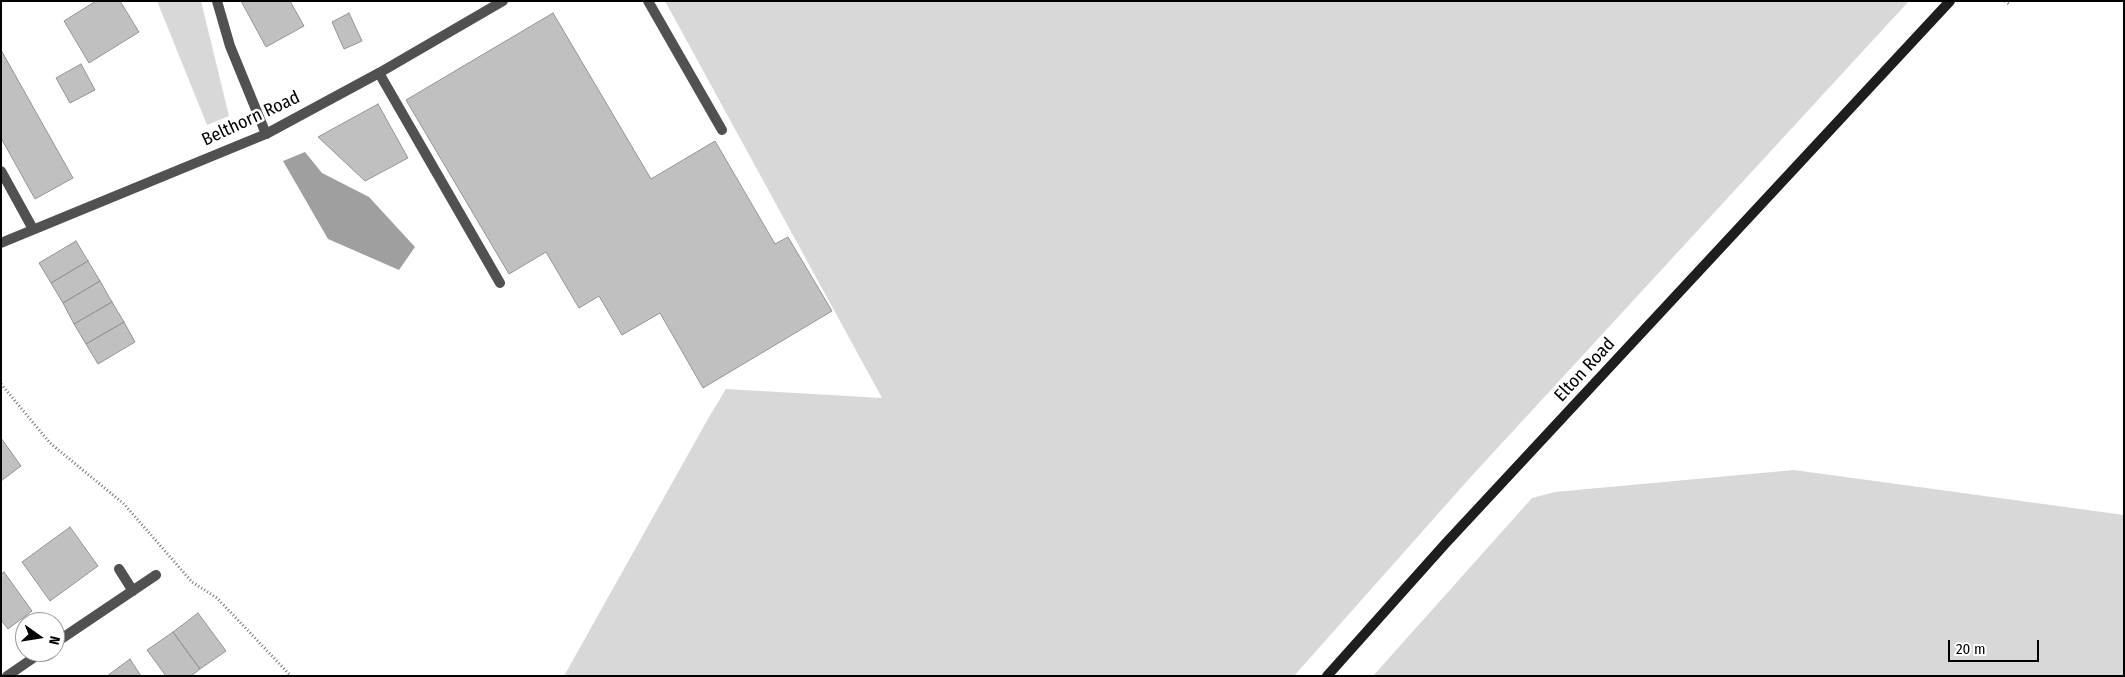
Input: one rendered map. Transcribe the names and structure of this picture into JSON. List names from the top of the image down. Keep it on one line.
{"streets":{"main road":["Elton Road"],"street":["Belthorn Road"]},"scale_bar":"20 m","north":"right"}
